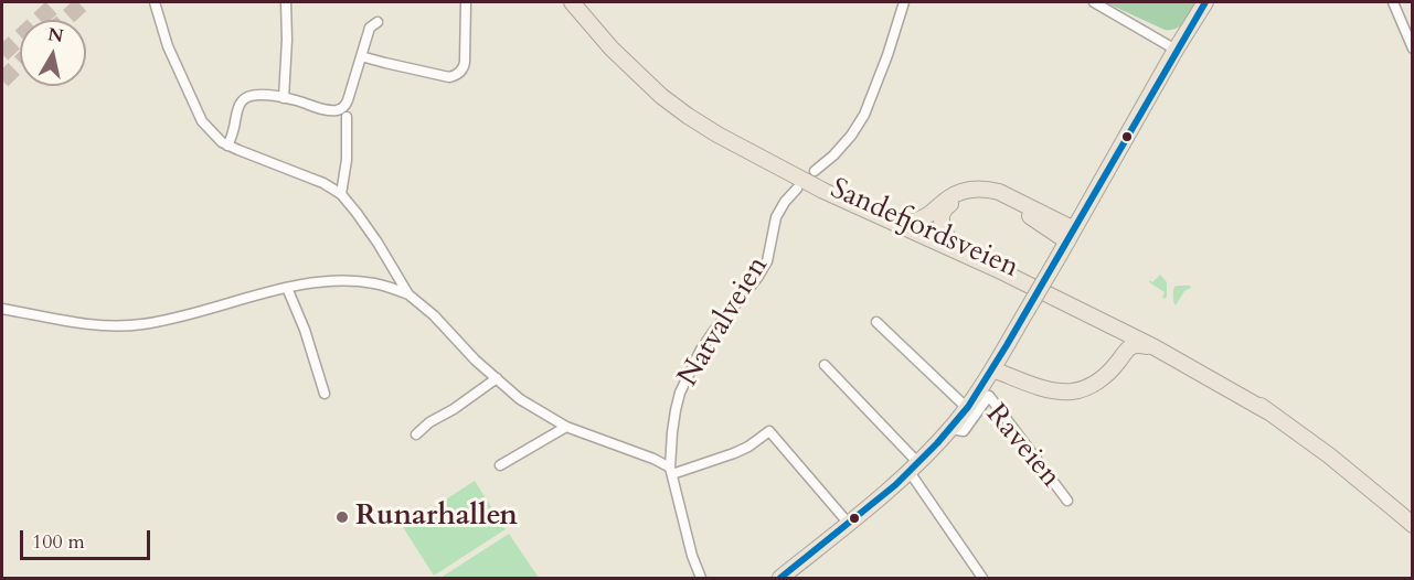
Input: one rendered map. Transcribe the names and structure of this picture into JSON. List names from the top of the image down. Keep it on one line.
{"streets":{"main road":["Sandefjordsveien","Raveien"],"street":["Natvalveien"]},"places":["Runarhallen"],"scale_bar":"100 m","north":"top"}
